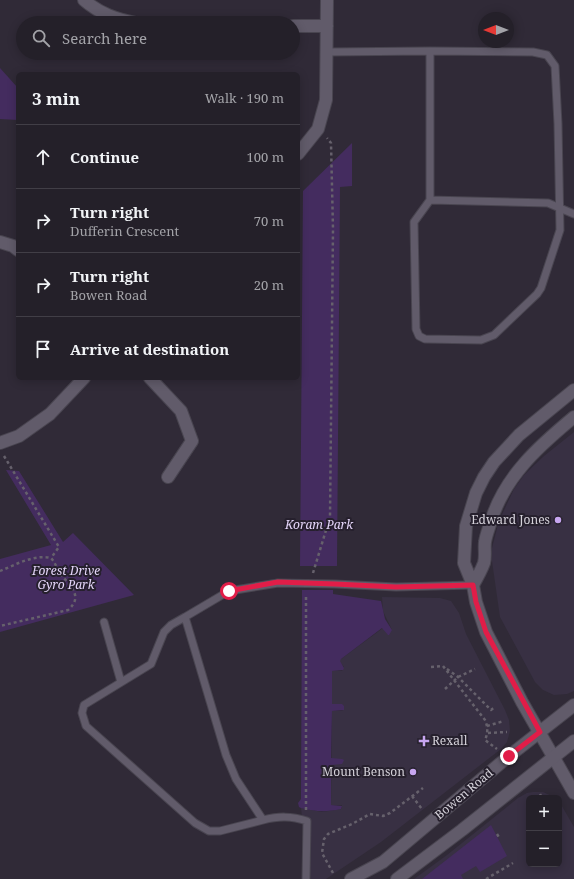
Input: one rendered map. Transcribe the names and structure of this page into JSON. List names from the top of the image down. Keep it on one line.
{"streets":{"street":["Bowen Road"]},"parks":["Koram Park","Forest Drive Gyro Park"],"places":{"other":["Edward Jones","Mount Benson"],"health":["Rexall"]},"north":"left","page":{"search":"Search here","heading":["3 min","Walk · 190 m"],"list":[["Continue","100 m"],["Turn right","Dufferin Crescent","70 m"],["Turn right","Bowen Road","20 m"],"Arrive at destination"],"map_buttons":["+","−"]}}
